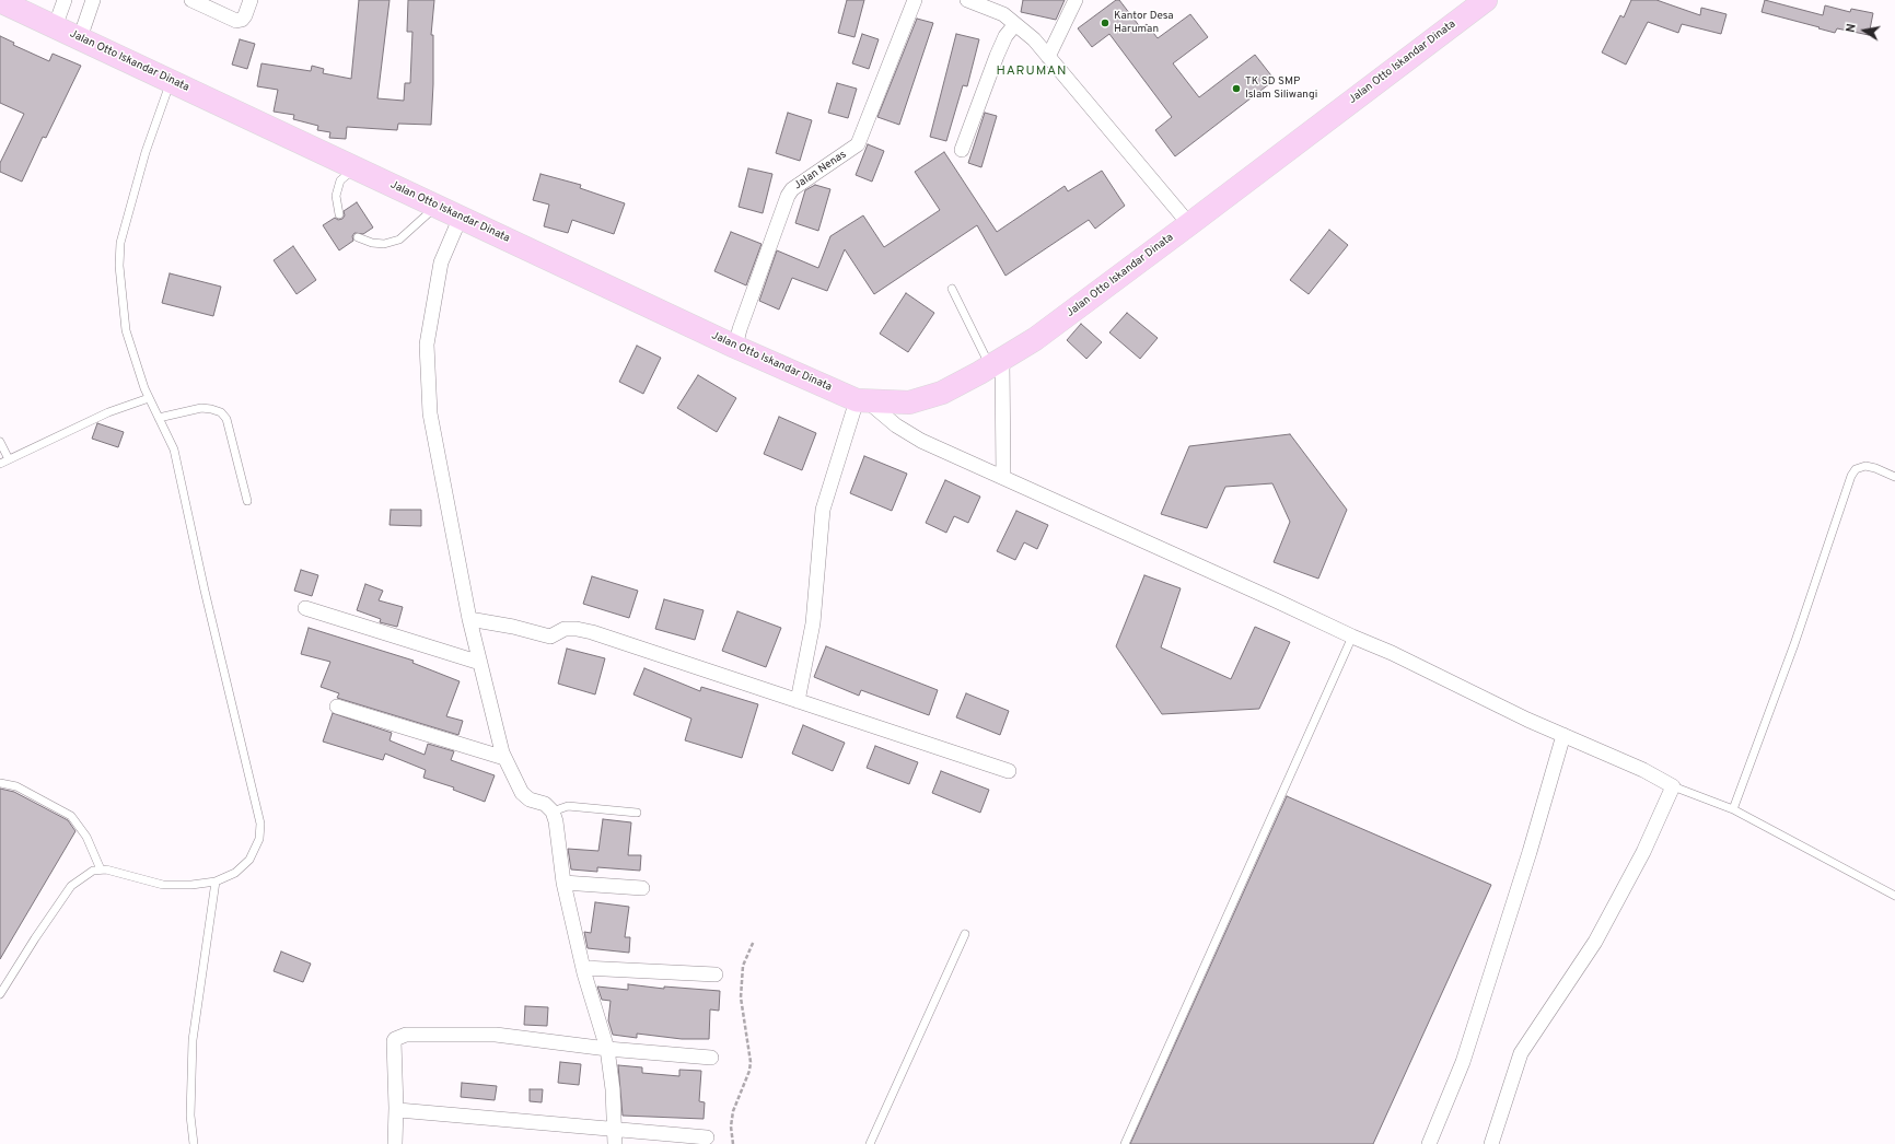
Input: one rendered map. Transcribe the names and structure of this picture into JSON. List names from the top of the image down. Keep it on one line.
{"streets":{"main road":["Jalan Otto Iskandar Dinata"],"street":["Jalan Nenas"]},"crossings":[["Jalan Otto Iskandar Dinata","Jalan Nenas"]],"districts":["HARUMAN"],"places":["Kantor Desa Haruman","TK SD SMP Islam Siliwangi"],"north":"left"}
